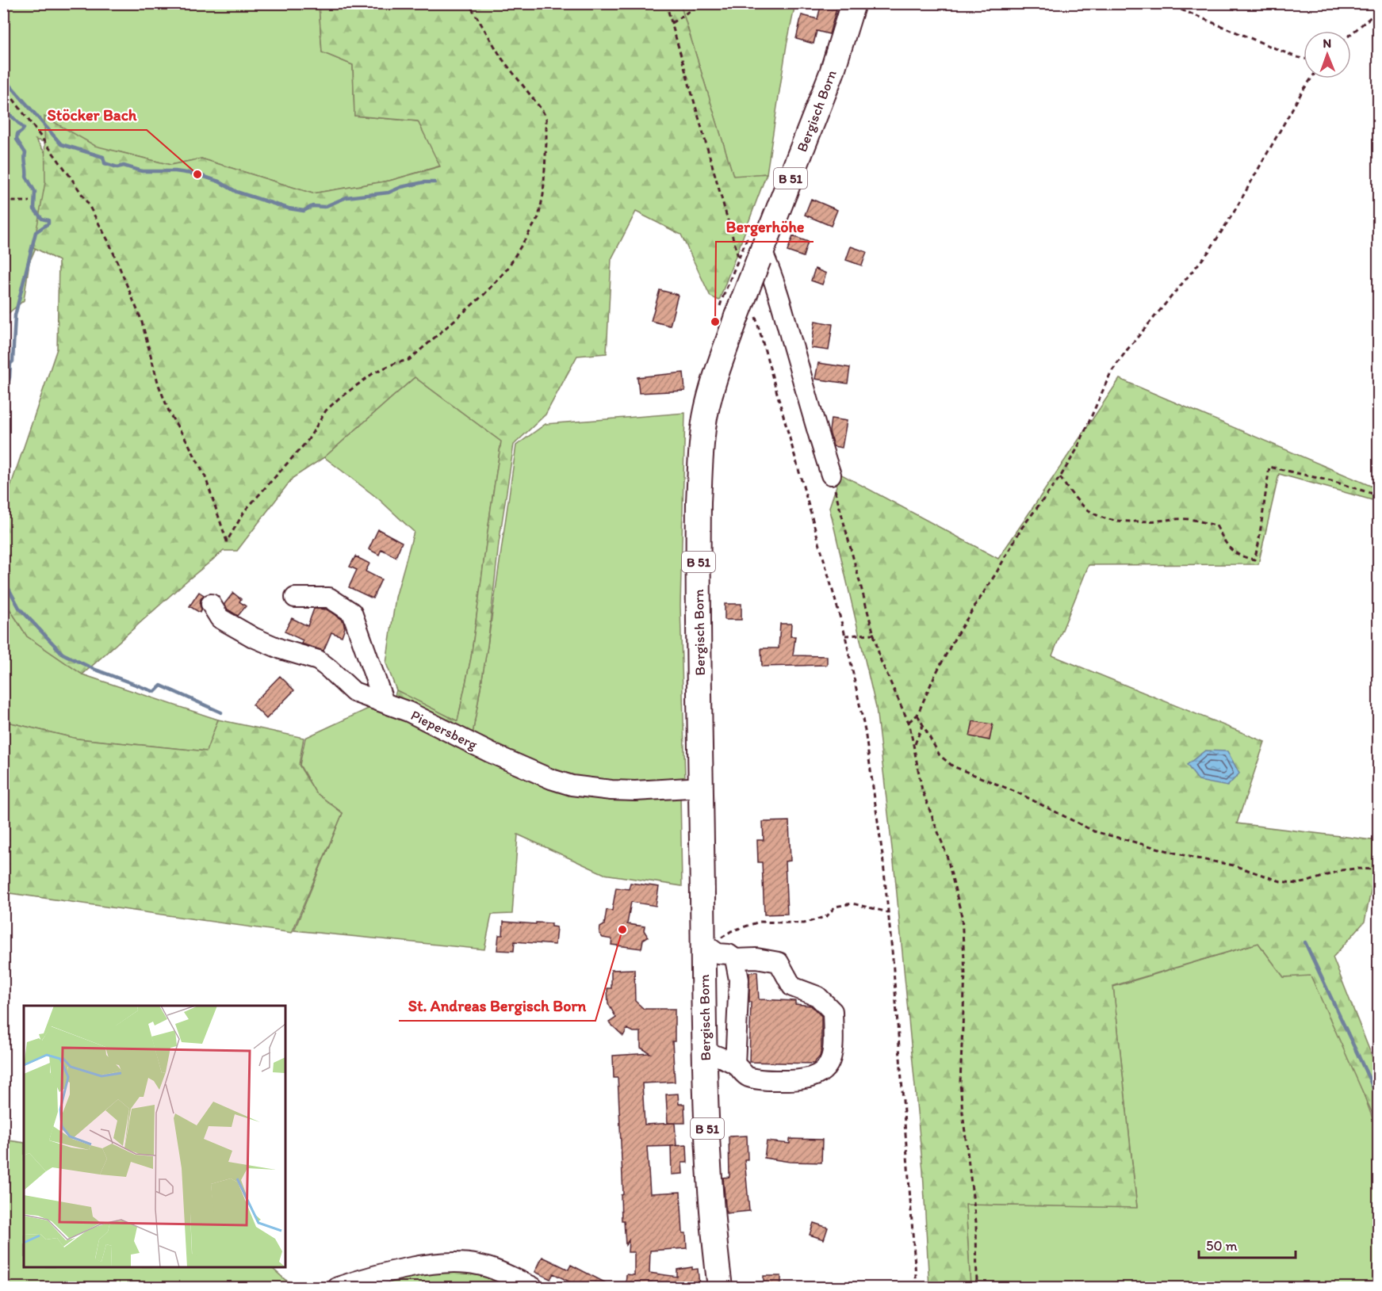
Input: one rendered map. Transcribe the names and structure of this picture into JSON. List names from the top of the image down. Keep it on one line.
{"streets":{"main road":["Bergisch Born","B 51"],"street":["Piepersberg"]},"crossings":[["Bergisch Born","Piepersberg"]],"places":["Stöcker Bach","Bergerhöhe","St. Andreas Bergisch Born"],"scale_bar":"50 m","north":"top"}
